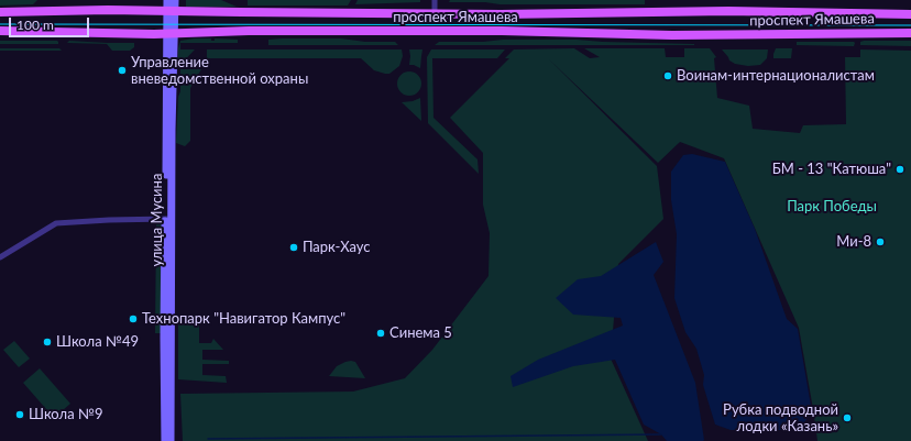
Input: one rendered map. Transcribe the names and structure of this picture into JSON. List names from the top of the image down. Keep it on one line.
{"streets":{"main road":["проспект Ямашева"],"street":["улица Мусина"]},"crossings":[["проспект Ямашева","улица Мусина"]],"parks":["Парк Победы"],"places":["Управление вневедомственной охраны","Воинам-интернационалистам","БМ - 13 \"Катюша\"","Ми-8","Парк-Хаус","Технопарк \"Навигатор Кампус\"","Синема 5","Школа №49","Школа №9","Рубка подводной лодки «Казань»"],"scale_bar":"100 m"}
